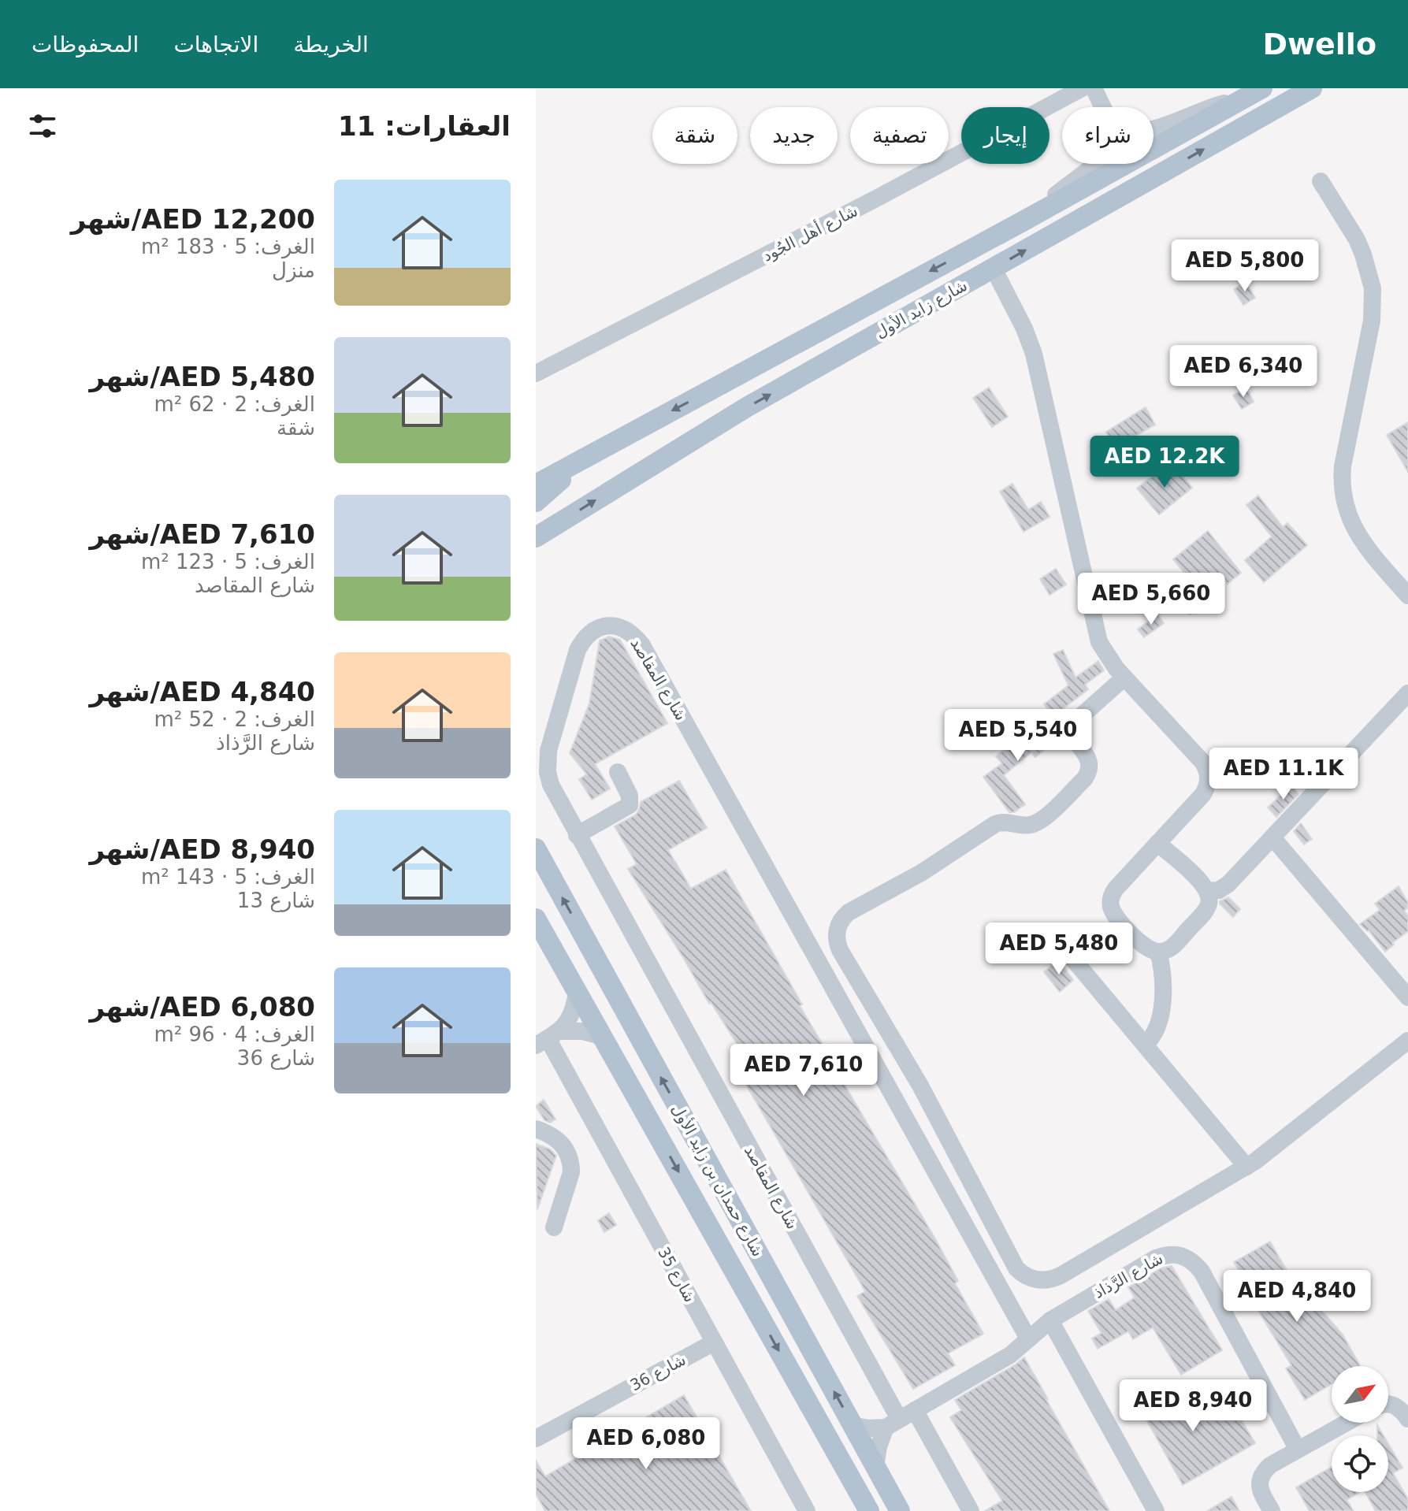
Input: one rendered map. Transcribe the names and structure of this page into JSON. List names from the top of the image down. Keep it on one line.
{"streets":{"main road":["شارع زايد الأول","شارع حمدان بن زايد الأول"],"street":["شارع أهل الجُود","شارع المقاصد","شارع 35","شارع الرَّذاذ","شارع 36"]},"crossings":[["شارع المقاصد","شارع الرَّذاذ"],["شارع 35","شارع 36"]],"north":"top right","page":{"header":"Dwello","nav":["الخريطة","الاتجاهات","المحفوظات"],"heading":"العقارات: 11","chip":["شراء","إيجار","تصفية","جديد","شقة"],"list":[{"name":"AED 12,200/شهر","note":"الغرف: 5 · 183 m² · منزل"},{"name":"AED 5,480/شهر","note":"الغرف: 2 · 62 m² · شقة"},{"name":"AED 7,610/شهر","note":"الغرف: 5 · 123 m² · شارع المقاصد"},{"name":"AED 4,840/شهر","note":"الغرف: 2 · 52 m² · شارع الرَّذاذ"},{"name":"AED 8,940/شهر","note":"الغرف: 5 · 143 m² · شارع 13"},{"name":"AED 6,080/شهر","note":"الغرف: 4 · 96 m² · شارع 36"}],"price":["AED 5,800","AED 6,340","AED 12.2K","AED 5,660","AED 5,540","AED 11.1K","AED 5,480","AED 7,610","AED 4,840","AED 8,940","AED 6,080"]}}
